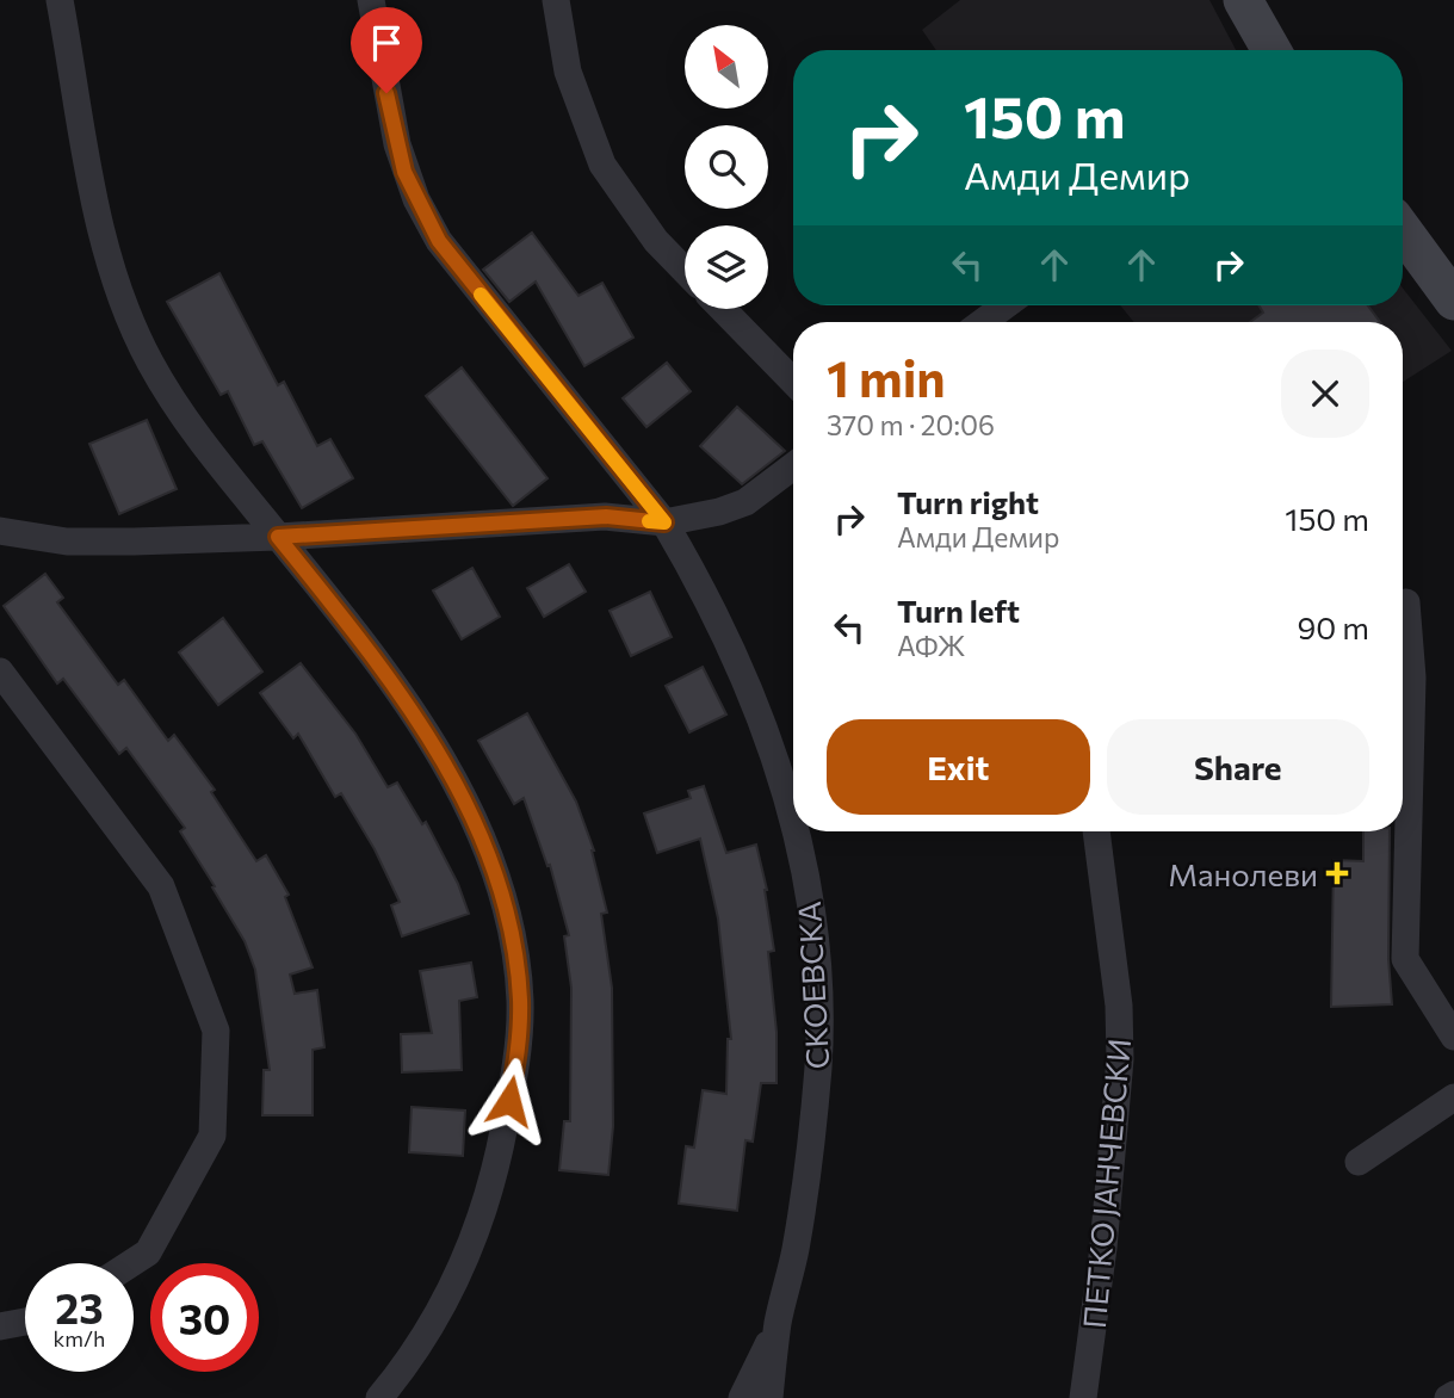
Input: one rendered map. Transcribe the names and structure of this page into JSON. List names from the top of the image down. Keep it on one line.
{"streets":{"street":["СКОЕВСКА","ПЕТКО ЈАНЧЕВСКИ"]},"places":{"health":["Манолеви"]},"north":"top left","page":{"turn":["150 m","Амди Демир"],"heading":["1 min","370 m · 20:06"],"list":[{"name":"Turn right","note":"Амди Демир","value":"150 m"},{"name":"Turn left","note":"АФЖ","value":"90 m"}],"buttons":["Exit","Share"],"speed":"23 km/h","limit":"30"}}
